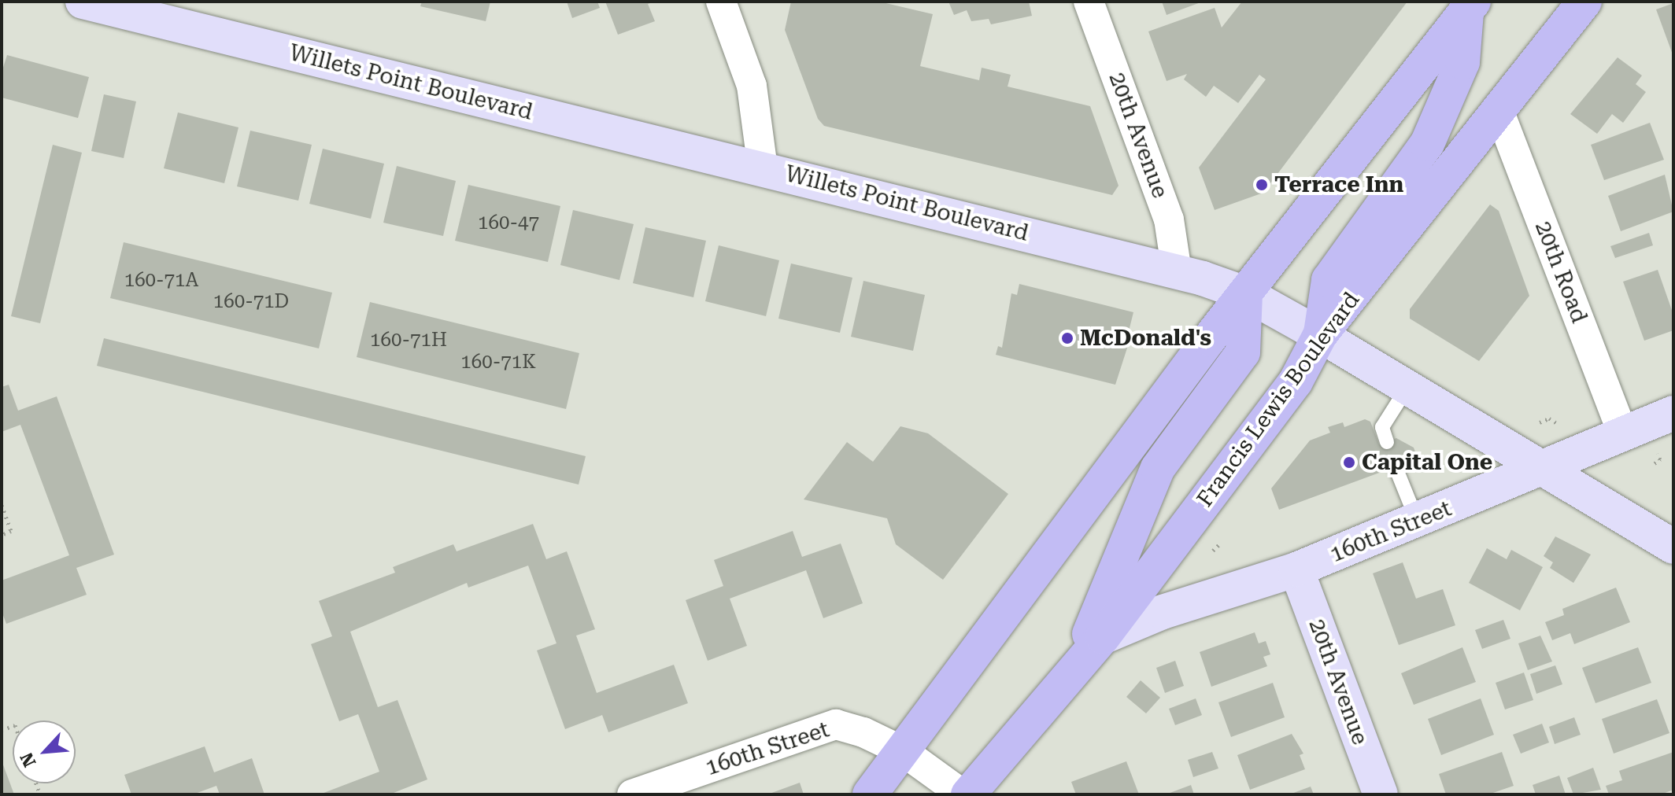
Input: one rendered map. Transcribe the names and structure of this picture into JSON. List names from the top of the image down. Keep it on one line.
{"streets":{"main road":["Francis Lewis Boulevard"],"street":["Willets Point Boulevard","20th Avenue","20th Road","160th Street"]},"crossings":[["Willets Point Boulevard","20th Avenue"],["Willets Point Boulevard","Francis Lewis Boulevard"],["Willets Point Boulevard","160th Street"],["20th Avenue","160th Street"],["20th Road","Francis Lewis Boulevard"],["20th Road","160th Street"],["Francis Lewis Boulevard","160th Street"]],"places":["Terrace Inn","McDonald's","Capital One"],"house_numbers":["160-47","160-71A","160-71D","160-71H","160-71K"],"north":"bottom left"}
